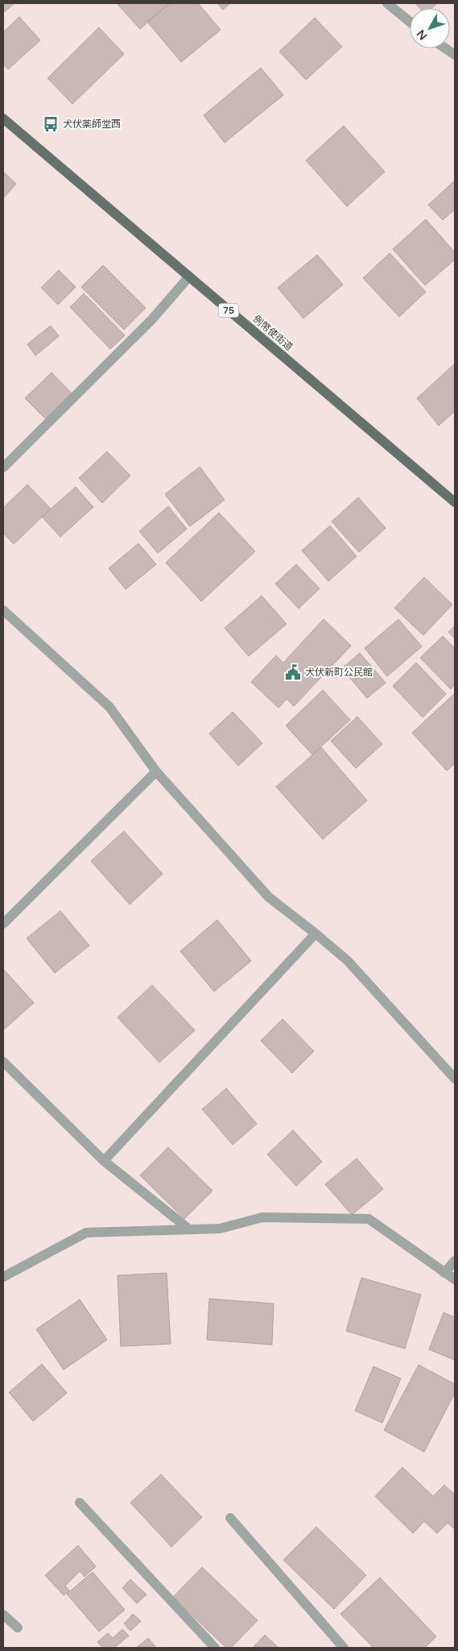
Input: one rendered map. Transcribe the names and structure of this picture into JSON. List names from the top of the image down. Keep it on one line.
{"streets":{"main road":["75","例幣使街道"]},"places":{"bus stop":["犬伏薬師堂西"],"public building":["犬伏新町公民館"]},"north":"bottom left"}
